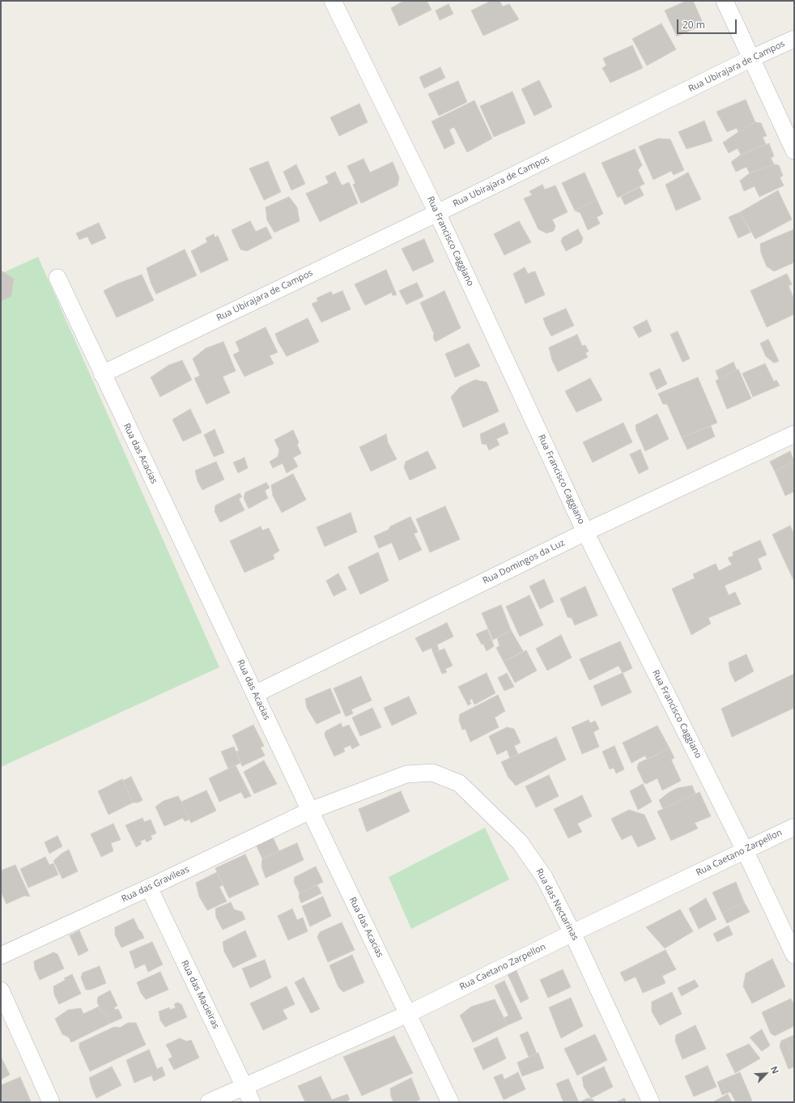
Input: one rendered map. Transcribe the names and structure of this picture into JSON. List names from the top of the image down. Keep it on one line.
{"streets":{"street":["Rua Ubirajara de Campos","Rua Francisco Caggiano","Rua das Acacias","Rua Domingos da Luz","Rua Caetano Zarpellon","Rua das Gravileas","Rua das Nectarinas","Rua das Macieiras"]},"crossings":[["Rua Ubirajara de Campos","Rua Francisco Caggiano"],["Rua Ubirajara de Campos","Rua das Acacias"],["Rua Francisco Caggiano","Rua Domingos da Luz"],["Rua Francisco Caggiano","Rua Caetano Zarpellon"],["Rua das Acacias","Rua Domingos da Luz"],["Rua das Acacias","Rua Caetano Zarpellon"],["Rua das Acacias","Rua das Gravileas"],["Rua das Acacias","Rua das Nectarinas"],["Rua Caetano Zarpellon","Rua das Nectarinas"],["Rua Caetano Zarpellon","Rua das Macieiras"],["Rua das Gravileas","Rua das Nectarinas"],["Rua das Gravileas","Rua das Macieiras"]],"scale_bar":"20 m","north":"top right"}
